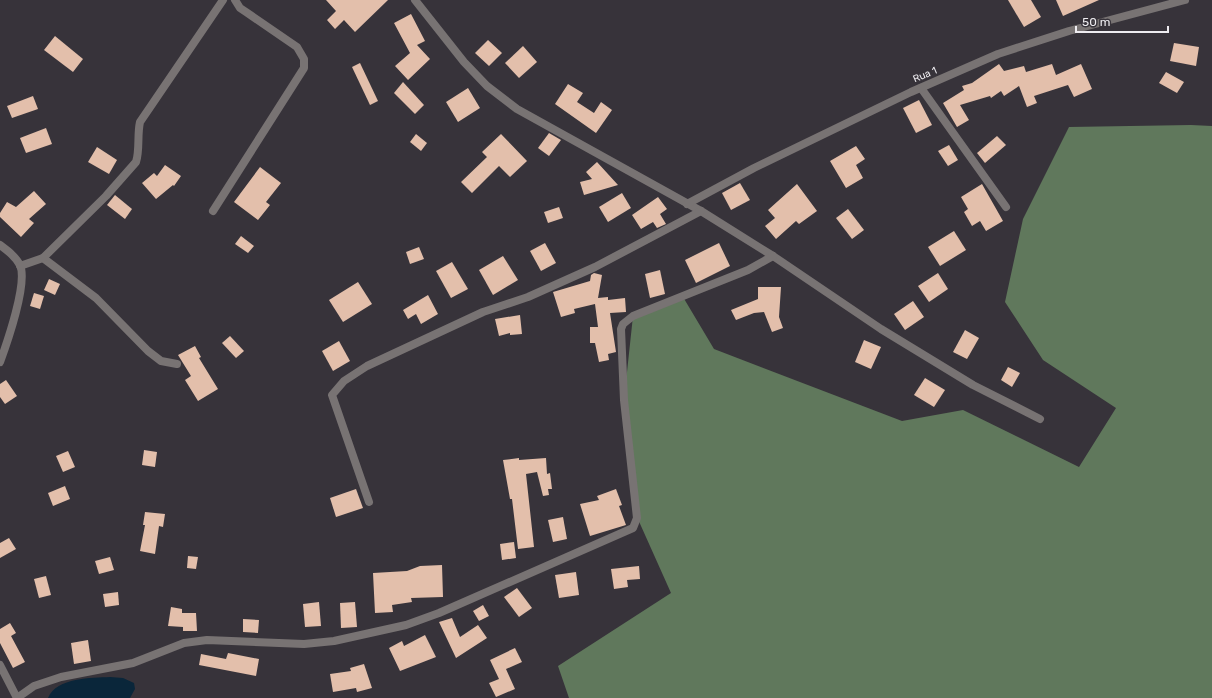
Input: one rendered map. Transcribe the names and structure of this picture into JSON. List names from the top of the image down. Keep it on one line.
{"streets":{"street":["Rua 1"]},"scale_bar":"50 m"}
